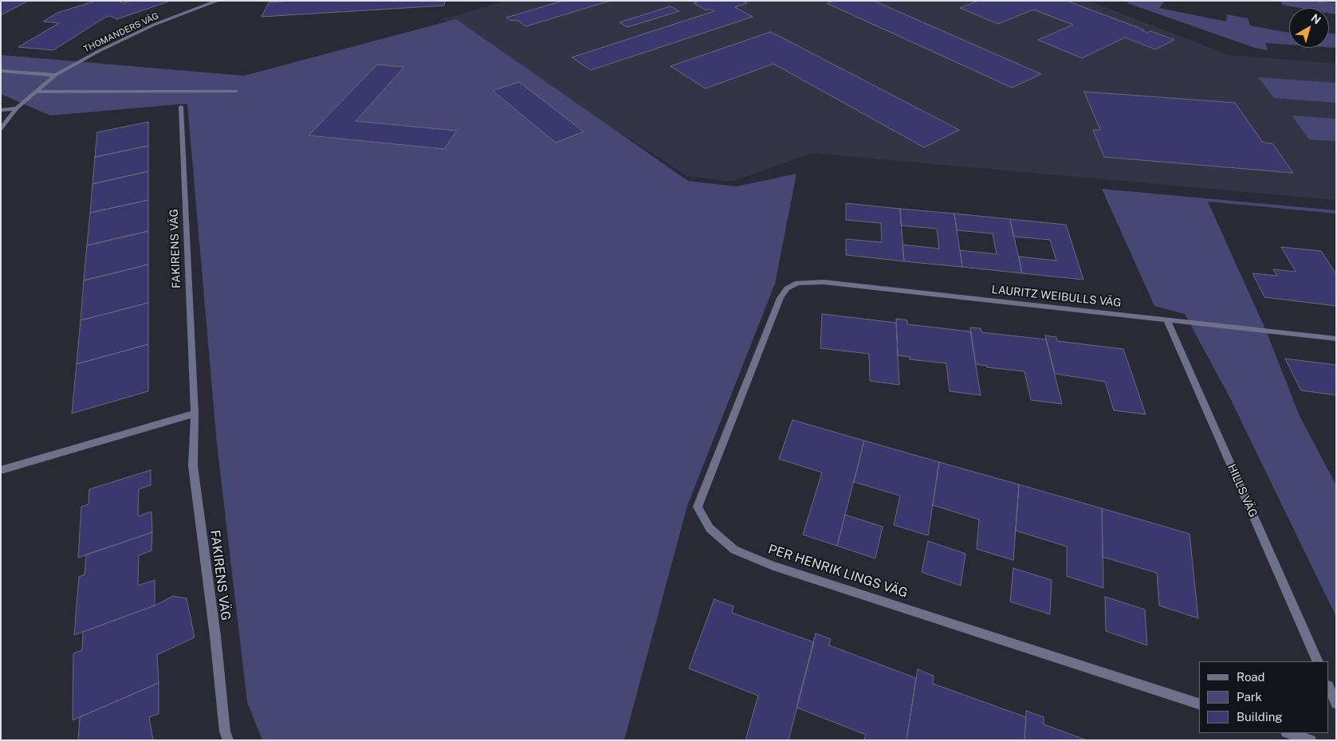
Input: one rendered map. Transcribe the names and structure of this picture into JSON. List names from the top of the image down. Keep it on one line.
{"streets":{"street":["THOMANDERS VÄG","FAKIRENS VÄG","LAURITZ WEIBULLS VÄG","HILLS VÄG","PER HENRIK LINGS VÄG"]},"crossings":[["LAURITZ WEIBULLS VÄG","HILLS VÄG"],["LAURITZ WEIBULLS VÄG","PER HENRIK LINGS VÄG"]],"legend":["Road","Park","Building"],"north":"top right"}
